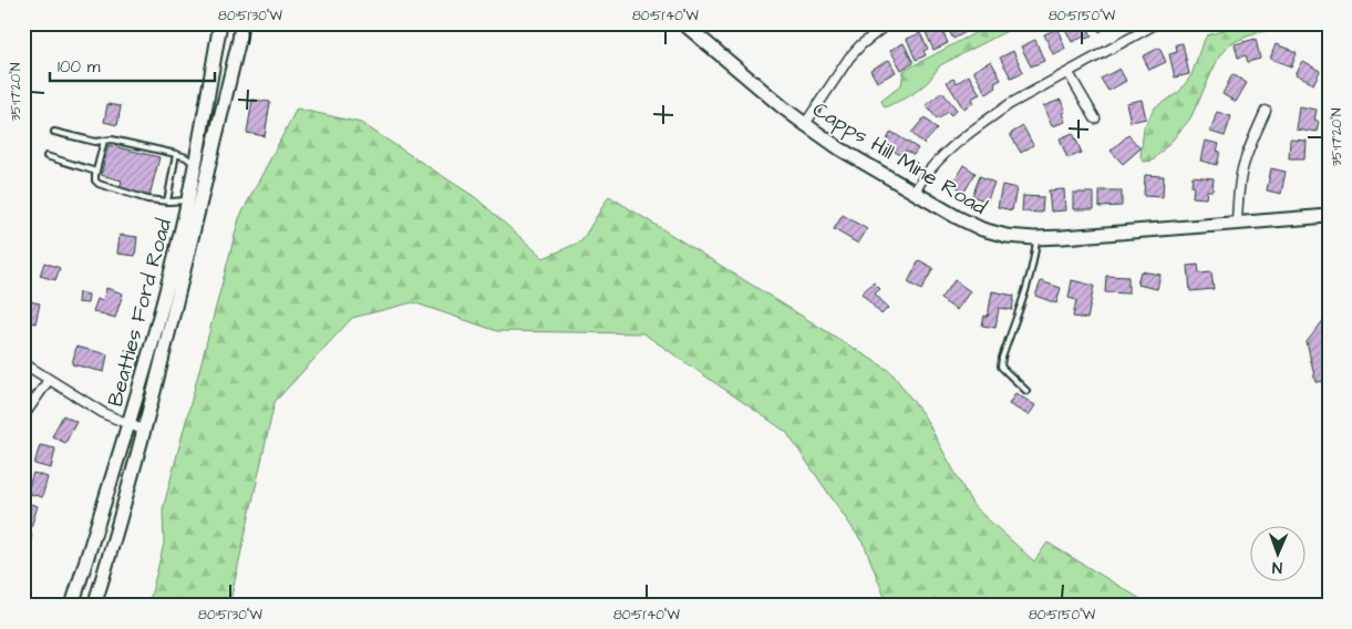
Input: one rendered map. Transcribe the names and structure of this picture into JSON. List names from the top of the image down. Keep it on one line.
{"streets":{"main road":["Capps Hill Mine Road","Beatties Ford Road"]},"scale_bar":"100 m","north":"bottom","coordinates":["80°51'30\"W","80°51'40\"W","80°51'50\"W","35°17'20\"N"]}
